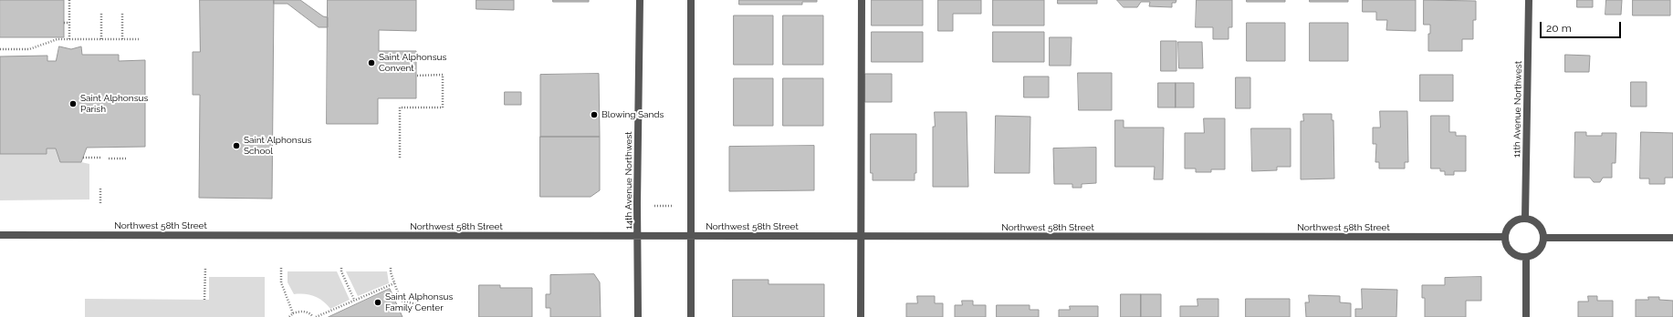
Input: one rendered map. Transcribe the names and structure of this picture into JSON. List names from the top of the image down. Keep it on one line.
{"streets":{"street":["11th Avenue Northwest","14th Avenue Northwest","Northwest 58th Street"]},"crossings":[["11th Avenue Northwest","Northwest 58th Street"],["14th Avenue Northwest","Northwest 58th Street"]],"places":["Saint Alphonsus Convent","Saint Alphonsus Parish","Blowing Sands","Saint Alphonsus School","Saint Alphonsus Family Center"],"scale_bar":"20 m"}
